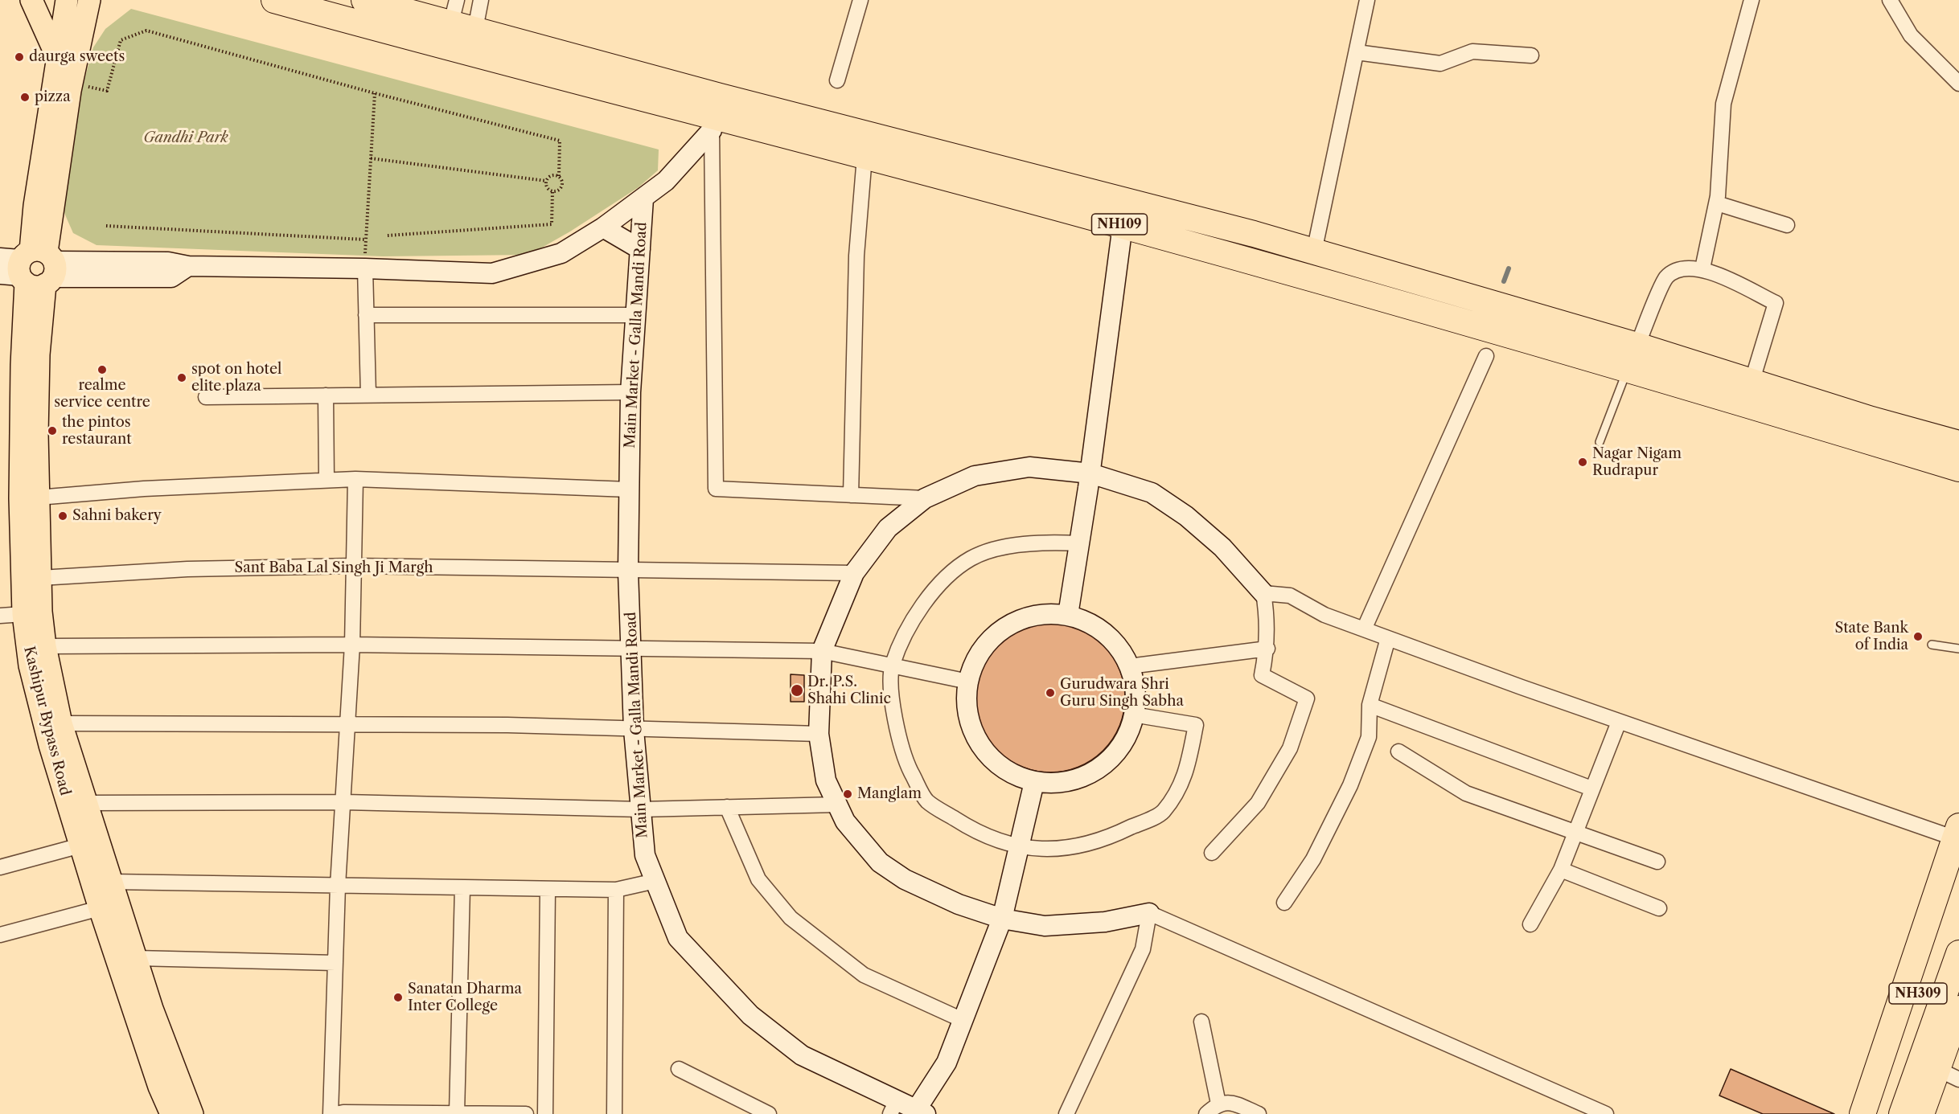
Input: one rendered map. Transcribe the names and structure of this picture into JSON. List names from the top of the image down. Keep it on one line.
{"streets":{"highway":["NH109","NH309"],"main road":["Kashipur Bypass Road"],"street":["Main Market - Galla Mandi Road","Sant Baba Lal Singh Ji Margh"]},"crossings":[["Main Market - Galla Mandi Road","Sant Baba Lal Singh Ji Margh"],["Sant Baba Lal Singh Ji Margh","Kashipur Bypass Road"]],"parks":["Gandhi Park"],"places":["daurga sweets","pizza","realme service centre","spot on hotel elite plaza","the pintos restaurant","Nagar Nigam Rudrapur","Sahni bakery","State Bank of India","Dr. P.S. Shahi Clinic","Gurudwara Shri Guru Singh Sabha","Manglam","Sanatan Dharma Inter College"]}
